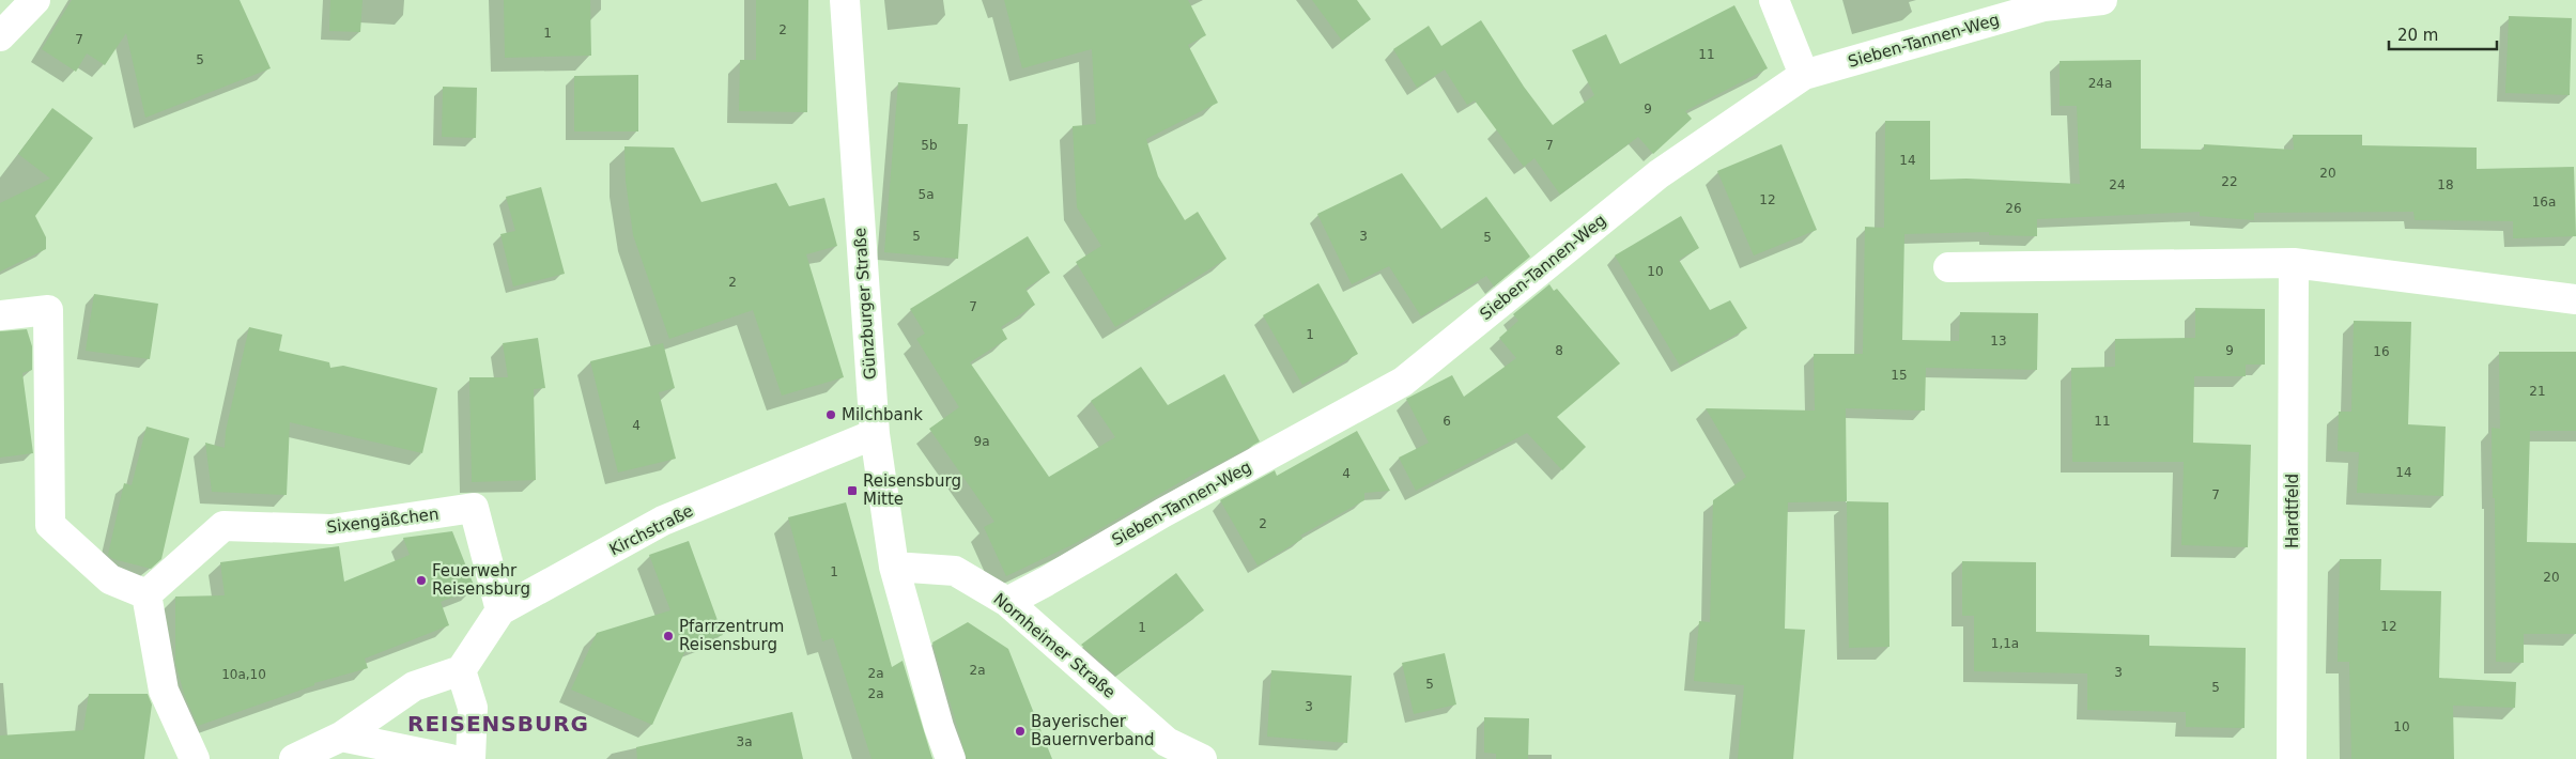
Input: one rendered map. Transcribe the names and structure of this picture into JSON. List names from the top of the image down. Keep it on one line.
{"streets":{"street":["Sieben-Tannen-Weg","Günzburger Straße","Hardtfeld","Sixengäßchen","Kirchstraße","Nornheimer Straße"]},"crossings":[["Sieben-Tannen-Weg","Nornheimer Straße"],["Günzburger Straße","Kirchstraße"],["Günzburger Straße","Nornheimer Straße"],["Sixengäßchen","Kirchstraße"]],"districts":["REISENSBURG"],"places":{"other":["Milchbank","Feuerwehr Reisensburg","Pfarrzentrum Reisensburg","Bayerischer Bauernverband"],"transit":["Reisensburg Mitte"]},"house_numbers":["2","1","7","11","5","24a","9","5b","7","14","20","22","24","18","5a","12","16a","26","5","3","5","10","2","7","1","13","8","9","16","15","21","6","11","4","9a","14","4","7","2","1","20","12","1","1,1a","2a","3","2a","10a,10","5","5","2a","3","10","3a"],"scale_bar":"20 m"}
